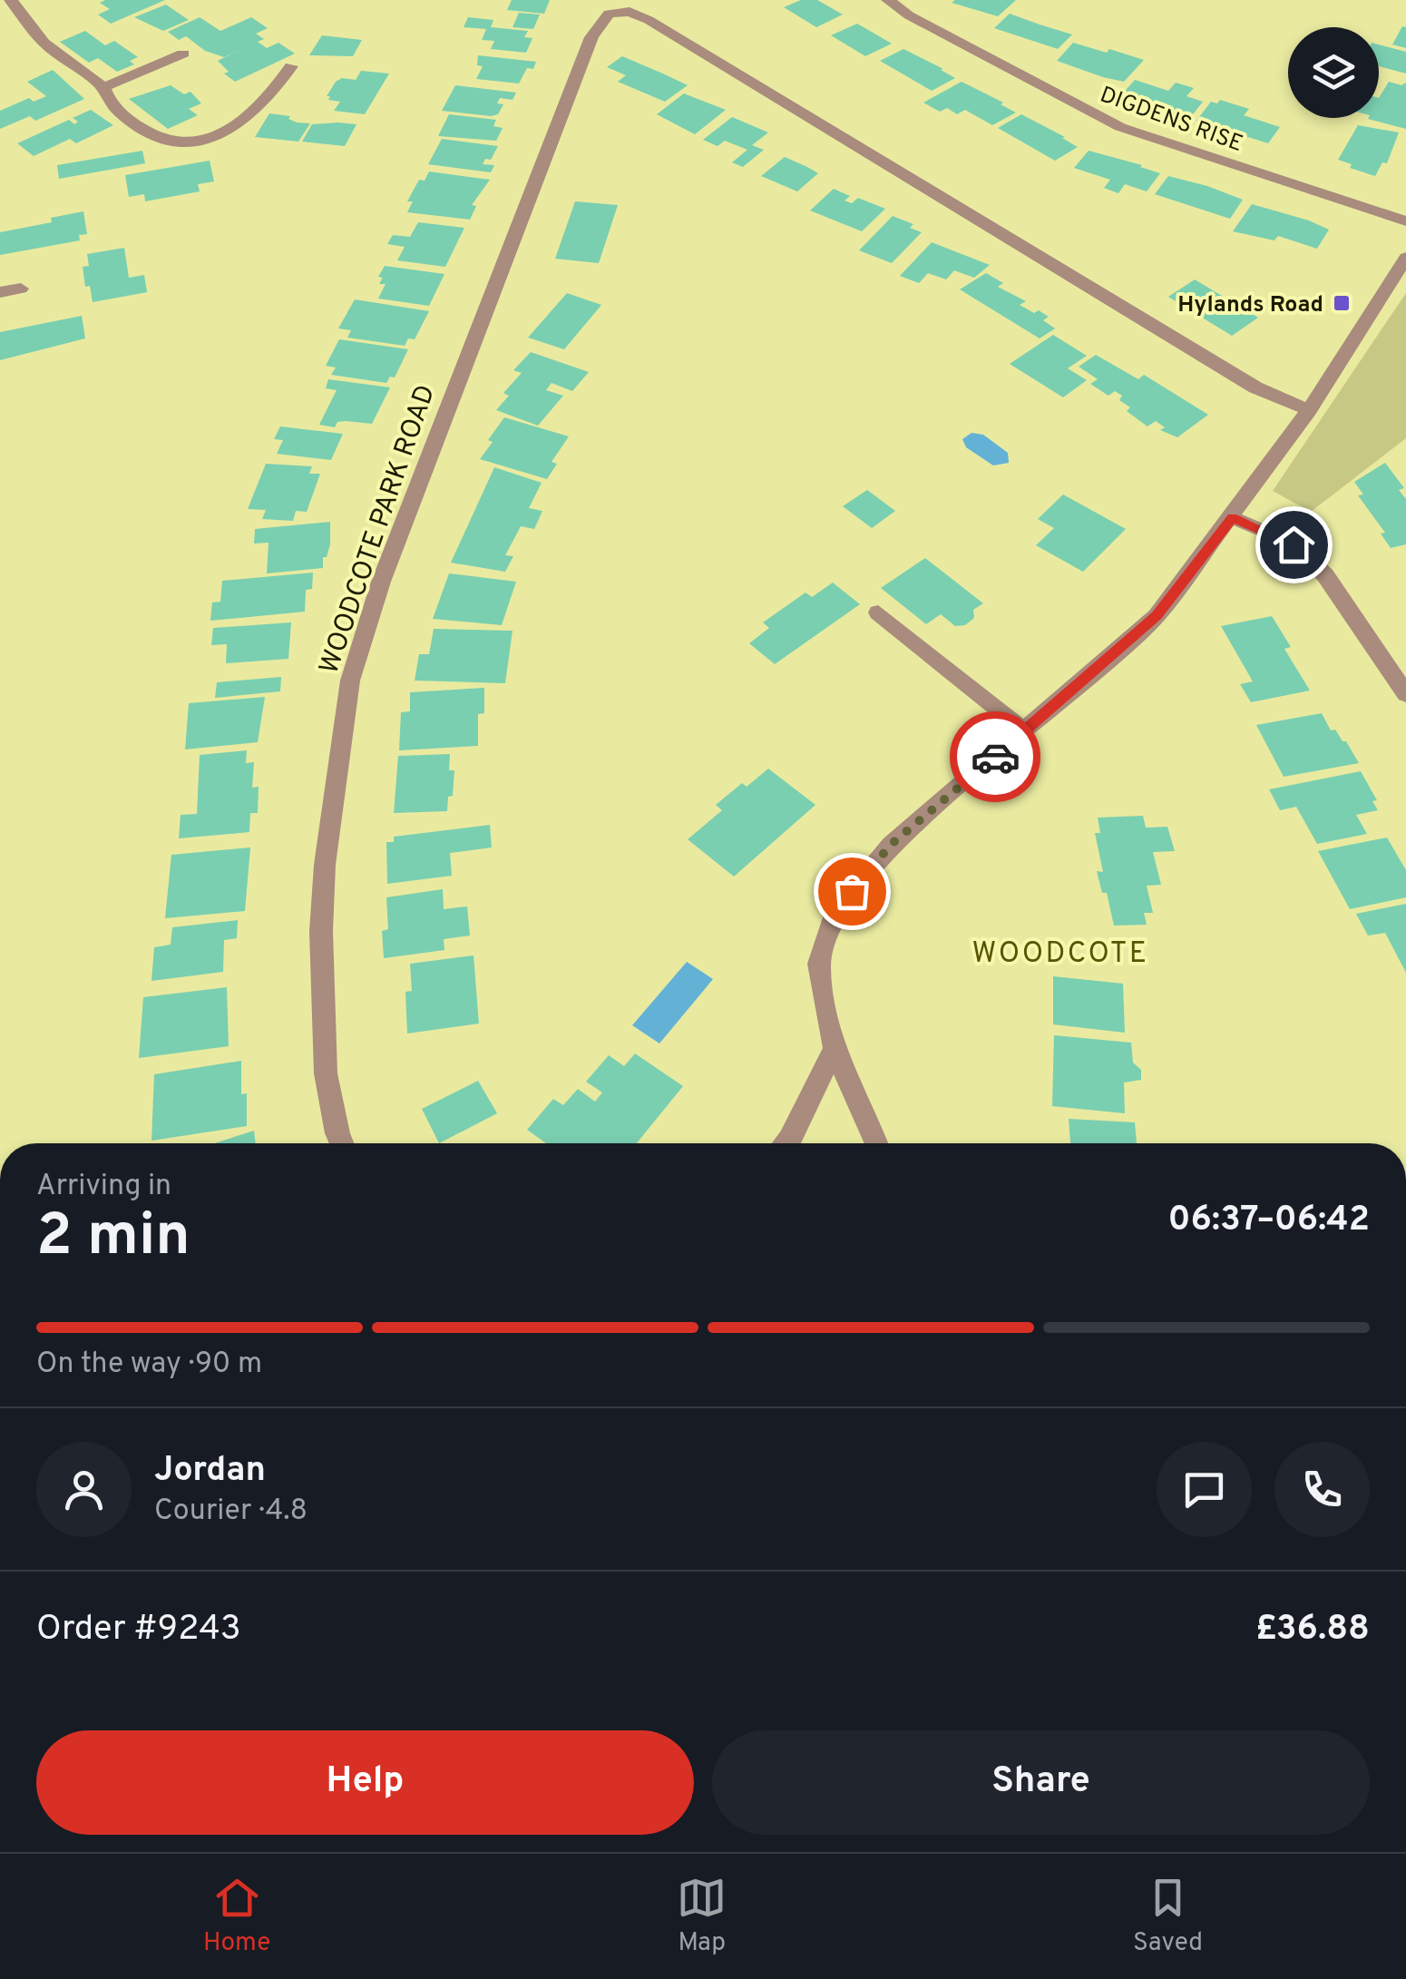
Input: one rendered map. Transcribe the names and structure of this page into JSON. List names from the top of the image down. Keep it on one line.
{"streets":{"street":["DIGDENS RISE","WOODCOTE PARK ROAD"]},"districts":["WOODCOTE"],"places":{"transit":["Hylands Road"]},"page":{"heading":["2 min","Arriving in","06:37–06:42"],"panel":["Jordan","Courier · 4.8","Order #9243","£36.88"],"bar":"On the way · 90 m","buttons":["Help","Share"],"tabs":["Home","Map","Saved"]}}
